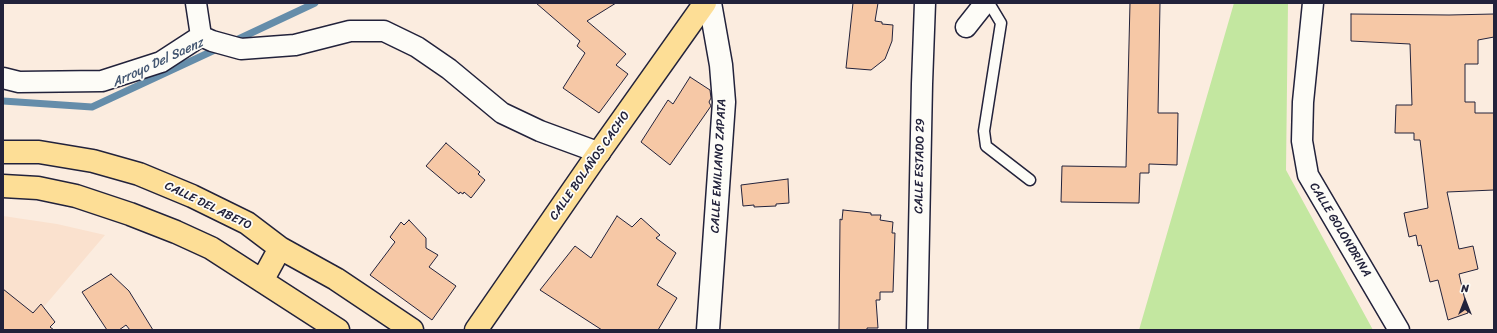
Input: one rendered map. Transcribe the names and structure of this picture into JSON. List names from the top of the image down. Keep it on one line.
{"streets":{"main road":["CALLE BOLAÑOS CACHO","CALLE DEL ABETO"],"street":["CALLE EMILIANO ZAPATA","CALLE ESTADO 29","CALLE GOLONDRINA"]},"water":["Arroyo Del Saenz"],"north":"top"}
